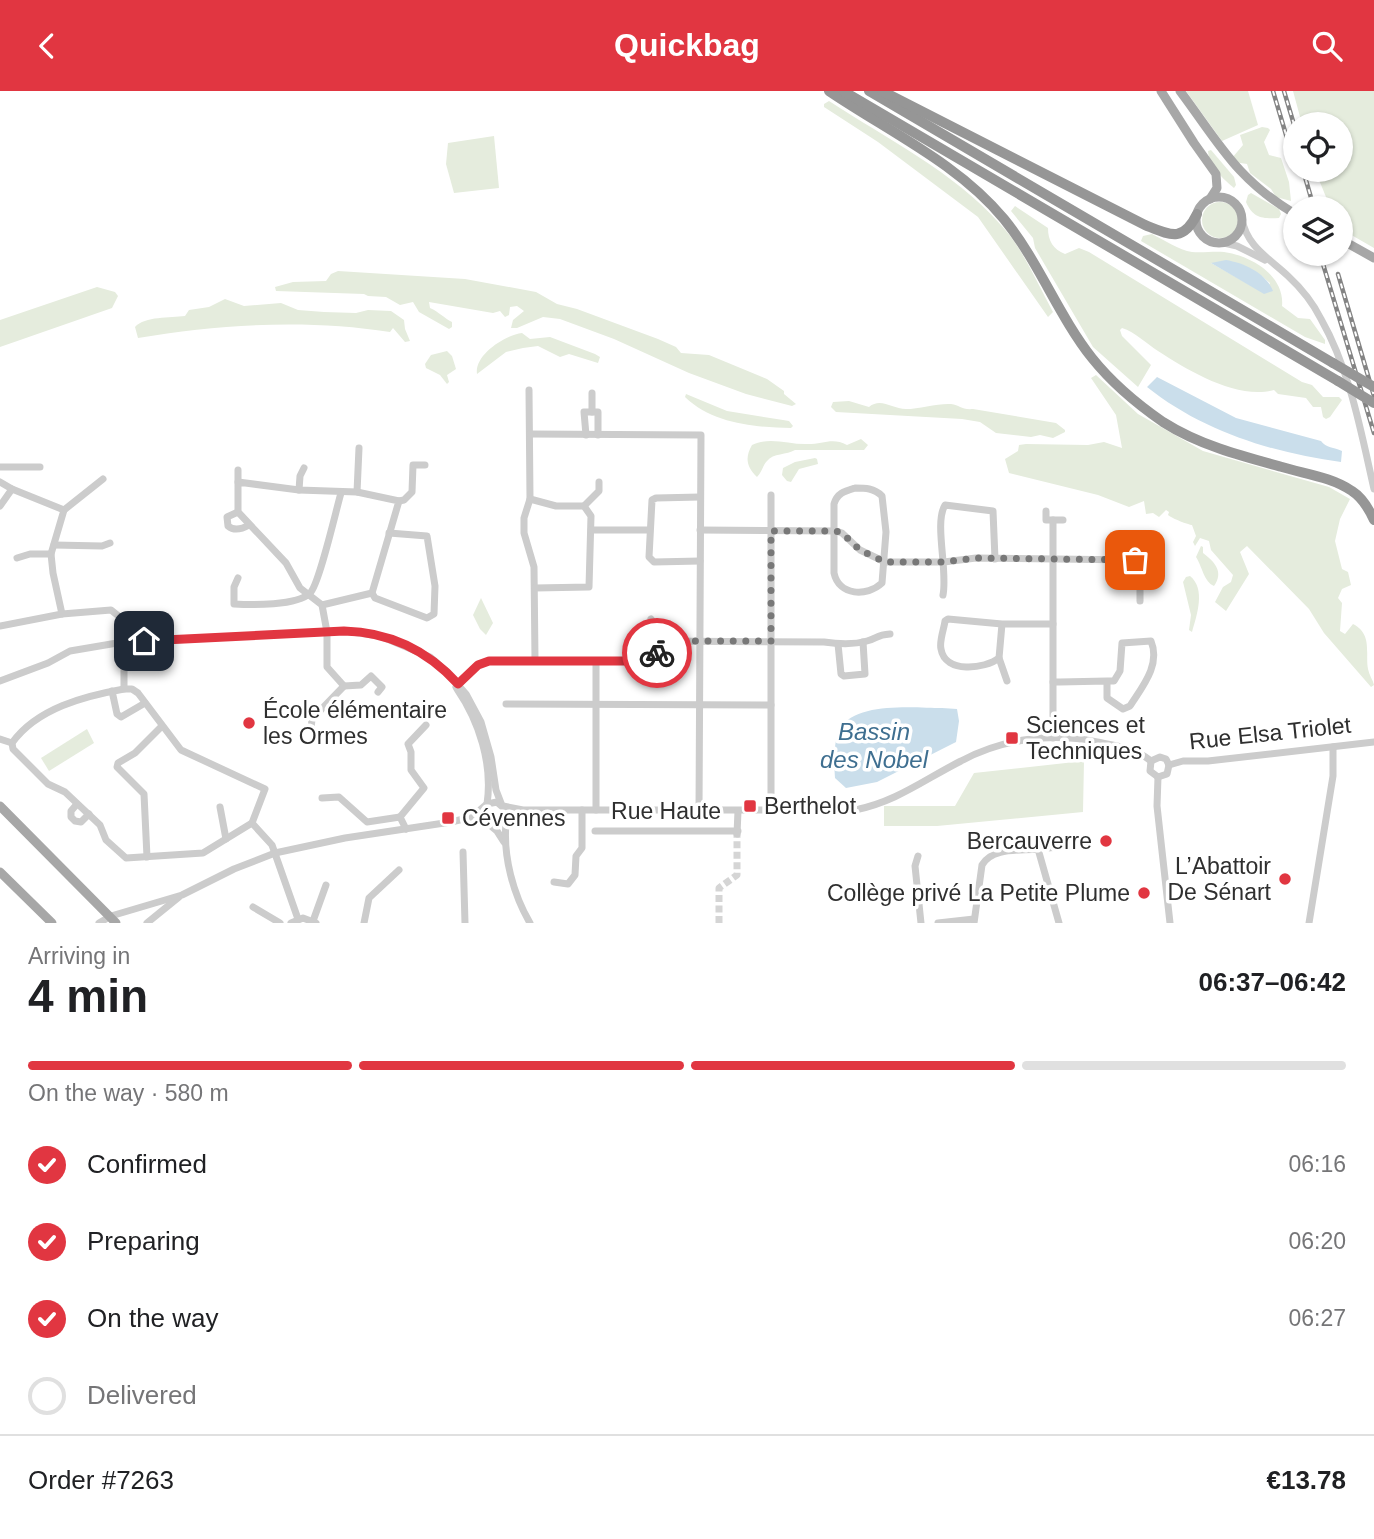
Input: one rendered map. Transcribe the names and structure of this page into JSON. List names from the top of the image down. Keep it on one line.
{"streets":{"street":["Rue Elsa Triolet","Rue Haute"]},"water":["Bassin des Nobel"],"places":{"other":["École élémentaire les Ormes","Bercauverre","L’Abattoir De Sénart","Collège privé La Petite Plume"],"transit":["Sciences et Techniques","Berthelot","Cévennes"]},"page":{"header":"Quickbag","heading":["4 min","Arriving in","06:37–06:42"],"panel":["Order #7263","€13.78"],"bar":"On the way · 580 m","list":[["Confirmed","06:16"],["Preparing","06:20"],["On the way","06:27"],"Delivered"]}}
